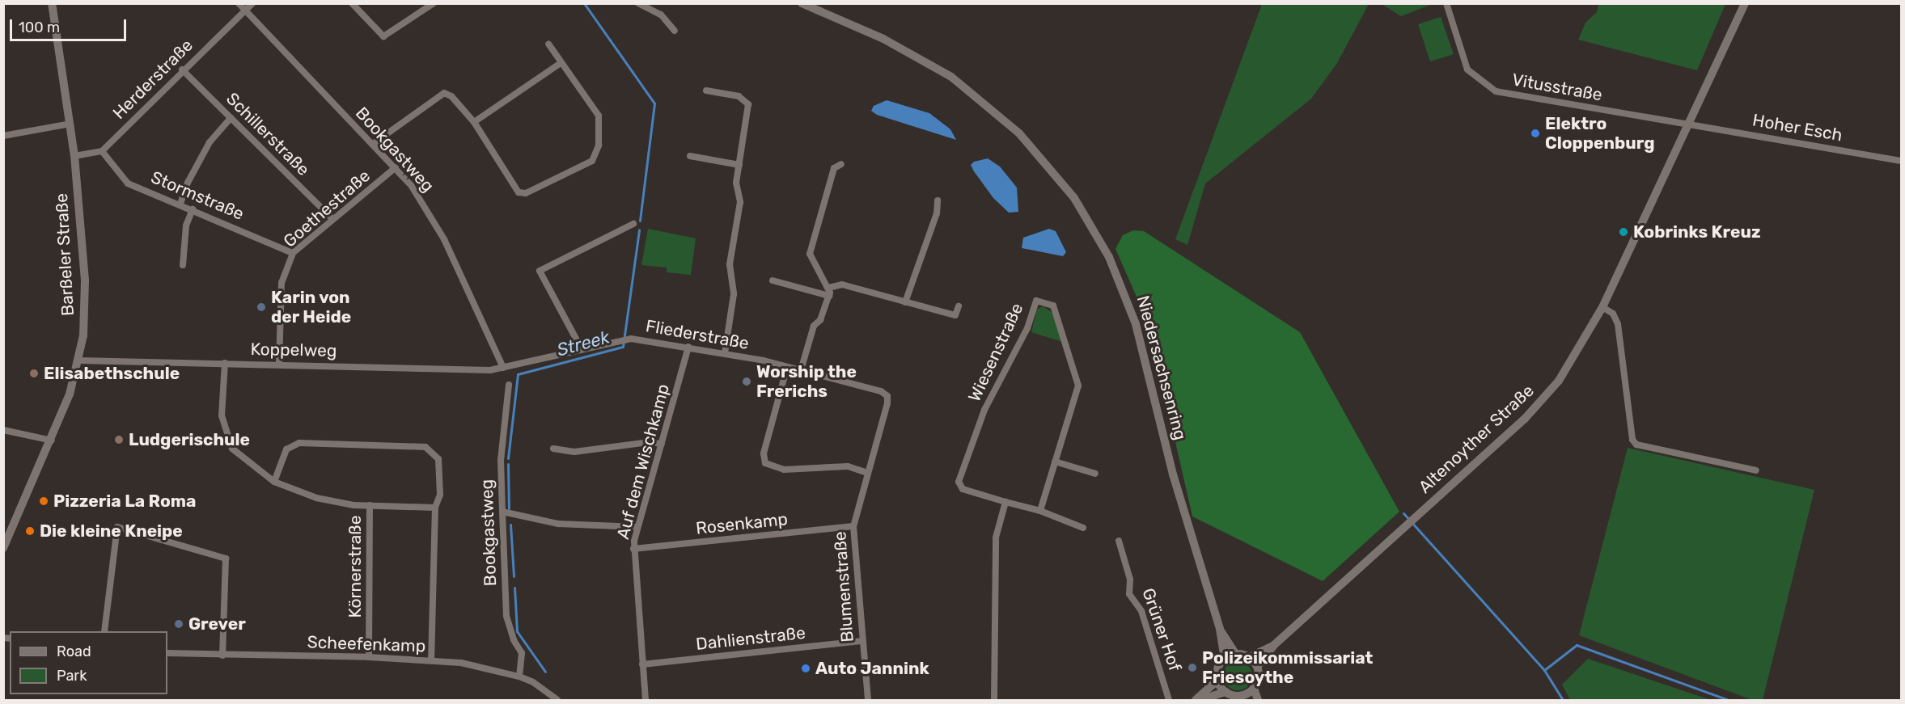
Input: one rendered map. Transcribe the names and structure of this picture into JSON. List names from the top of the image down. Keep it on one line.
{"streets":{"main road":["Barßeler Straße","Niedersachsenring","Altenoyther Straße"],"street":["Herderstraße","Vitusstraße","Hoher Esch","Schillerstraße","Bookgastweg","Stormstraße","Goethestraße","Fliederstraße","Koppelweg","Wiesenstraße","Auf dem Wischkamp","Rosenkamp","Körnerstraße","Blumenstraße","Grüner Hof","Dahlienstraße","Scheefenkamp"]},"crossings":[["Herderstraße","Schillerstraße"],["Herderstraße","Bookgastweg"],["Herderstraße","Stormstraße"],["Vitusstraße","Hoher Esch"],["Vitusstraße","Altenoyther Straße"],["Hoher Esch","Altenoyther Straße"],["Schillerstraße","Goethestraße"],["Bookgastweg","Goethestraße"],["Bookgastweg","Fliederstraße"],["Bookgastweg","Koppelweg"],["Bookgastweg","Scheefenkamp"],["Stormstraße","Goethestraße"],["Goethestraße","Koppelweg"],["Barßeler Straße","Koppelweg"],["Fliederstraße","Koppelweg"],["Fliederstraße","Auf dem Wischkamp"],["Fliederstraße","Blumenstraße"],["Niedersachsenring","Altenoyther Straße"],["Auf dem Wischkamp","Rosenkamp"],["Auf dem Wischkamp","Dahlienstraße"],["Rosenkamp","Blumenstraße"],["Körnerstraße","Scheefenkamp"],["Blumenstraße","Dahlienstraße"]],"water":["Streek"],"places":["Elektro Cloppenburg","Kobrinks Kreuz","Karin von der Heide","Elisabethschule","Worship the Frerichs","Ludgerischule","Pizzeria La Roma","Die kleine Kneipe","Grever","Polizeikommissariat Friesoythe","Auto Jannink"],"legend":["Road","Park"],"scale_bar":"100 m"}
